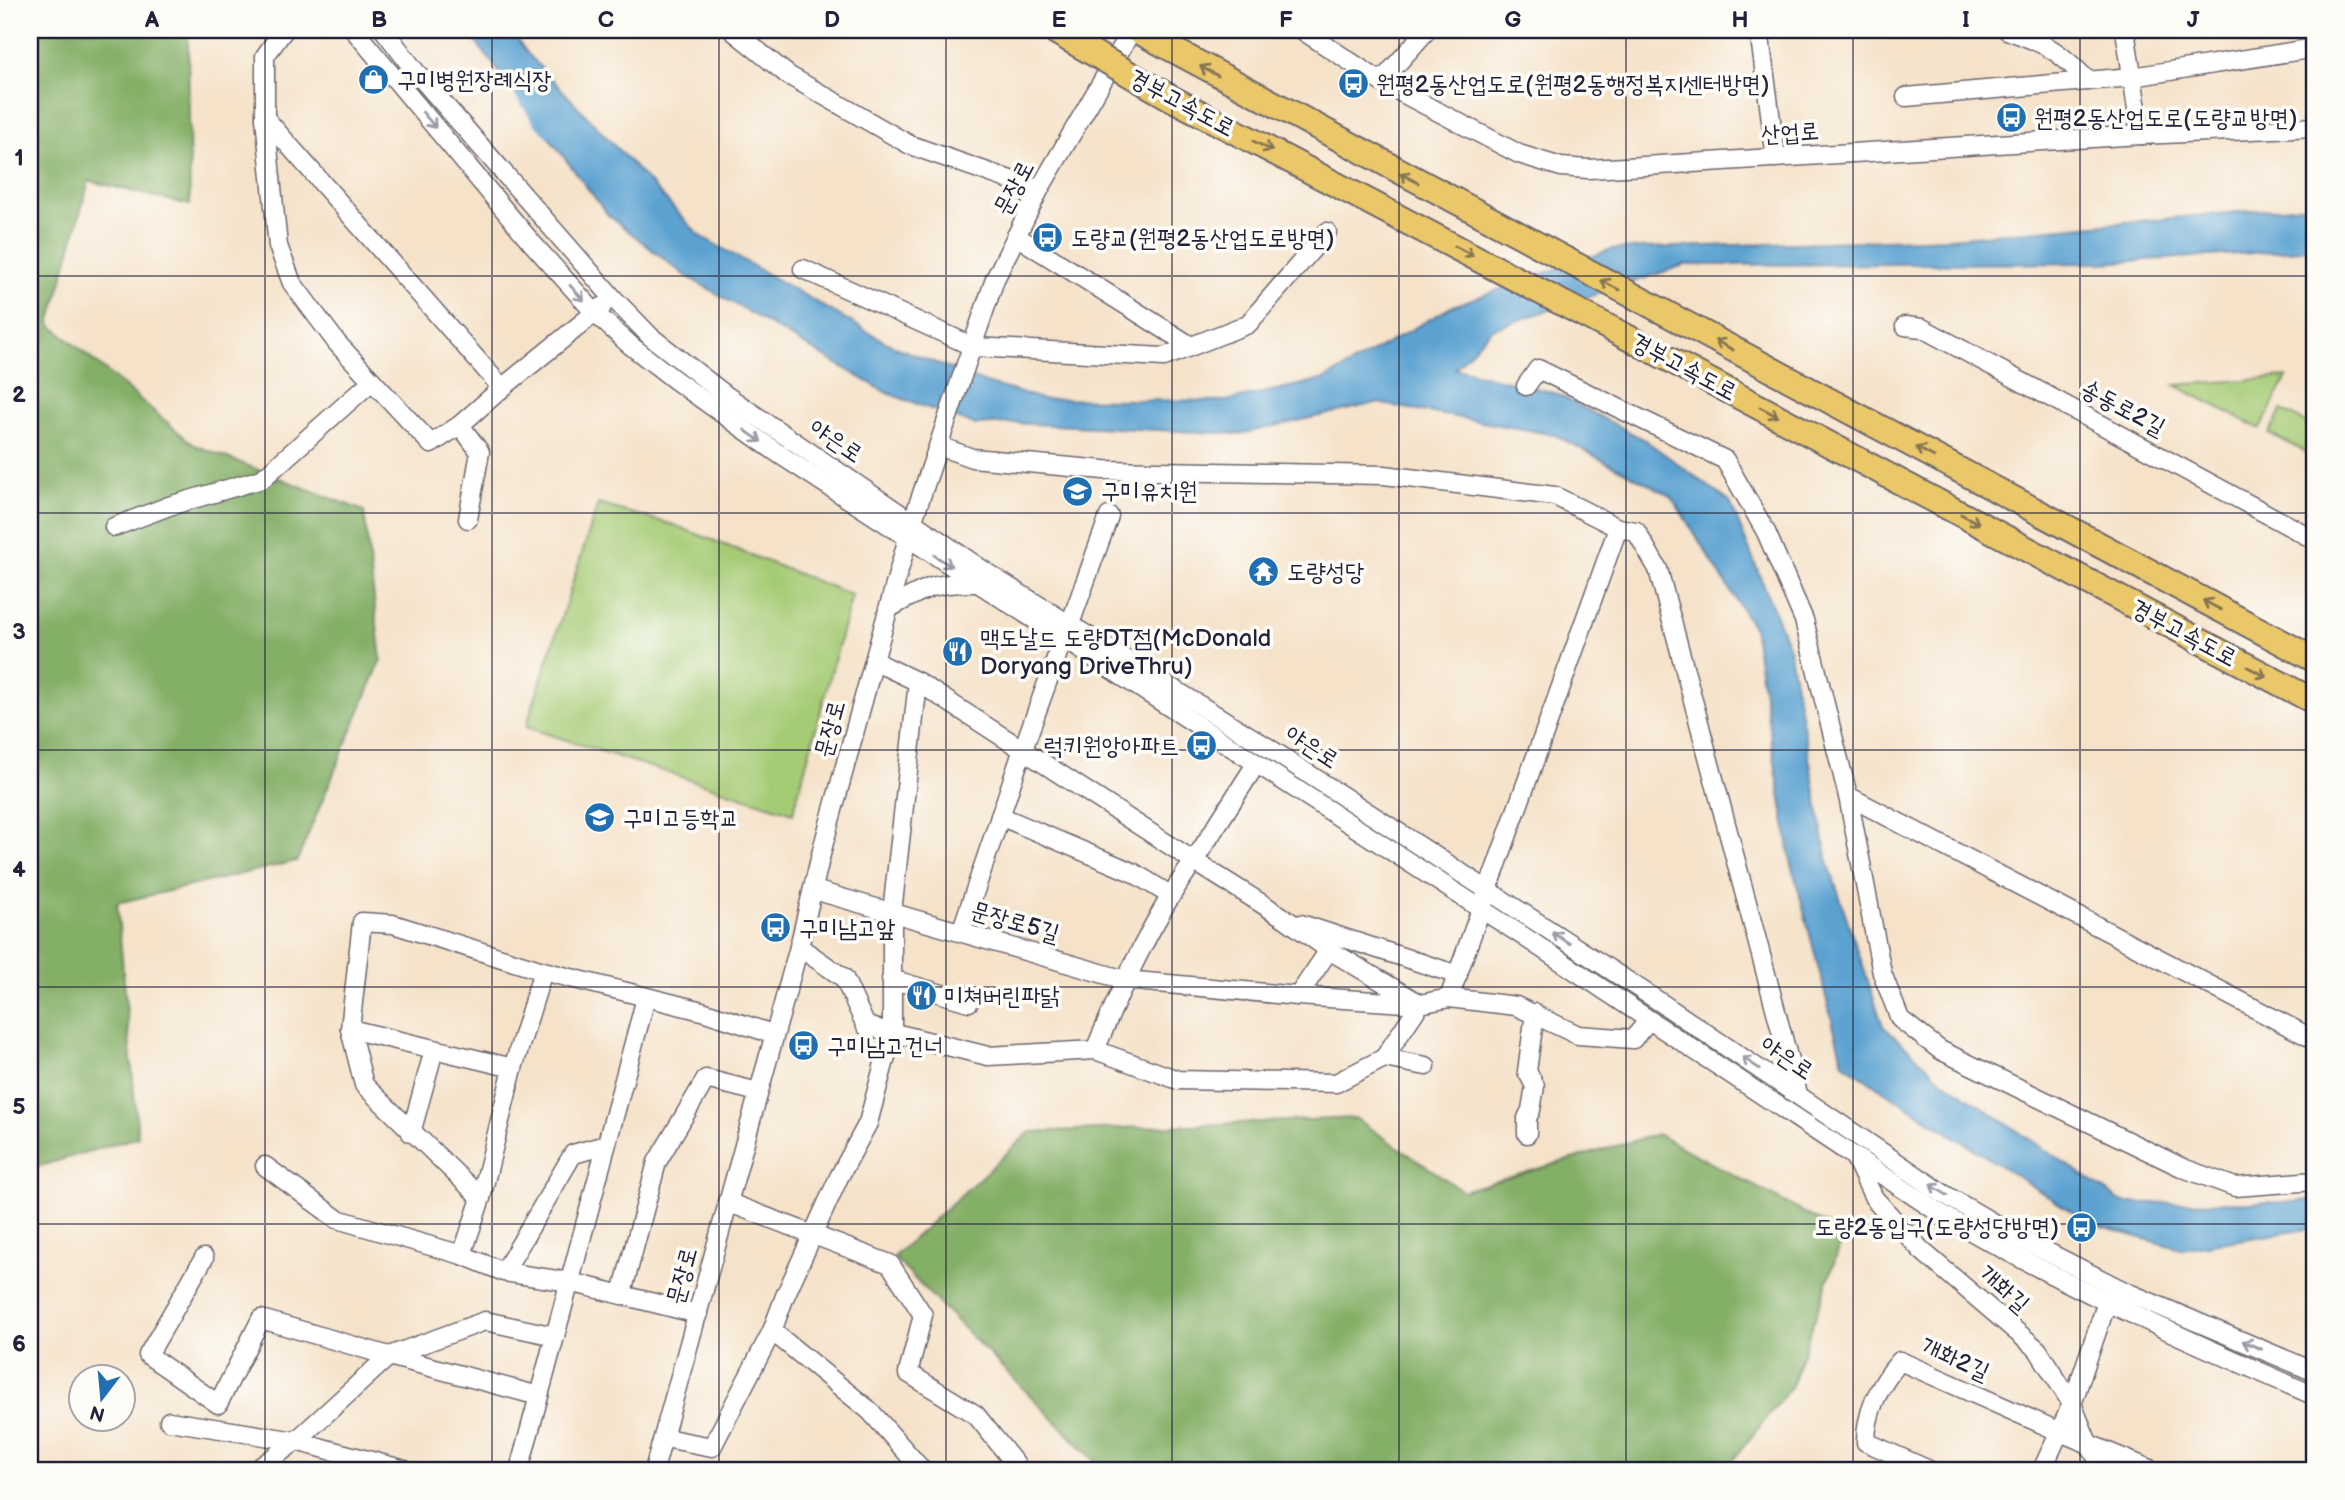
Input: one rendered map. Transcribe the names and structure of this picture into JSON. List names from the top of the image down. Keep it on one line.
{"streets":{"highway":["경부고속도로"],"street":["산업로","문장로","송동로2길","야은로","문장로5길","개화길","개화2길"]},"crossings":[["경부고속도로","문장로"],["문장로","야은로"],["문장로","문장로5길"],["야은로","문장로5길"],["야은로","개화길"],["개화길","개화2길"]],"places":{"shop":["구미병원장례식장"],"bus stop":["원평2동산업도로(원평2동행정복지센터방면)","원평2동산업도로(도량교방면)","도량교(원평2동산업도로방면)","럭키원앙아파트","구미남고앞","구미남고건너","도량2동입구(도량성당방면)"],"school or university":["구미유치원","구미고등학교"],"temple":["도량성당"],"restaurant":["맥도날드 도량DT점(McDonald Doryang DriveThru)","미쳐버린파닭"]},"north":"bottom","grid":{"columns":["A","B","C","D","E","F","G","H","I","J"],"rows":["1","2","3","4","5","6"]}}
